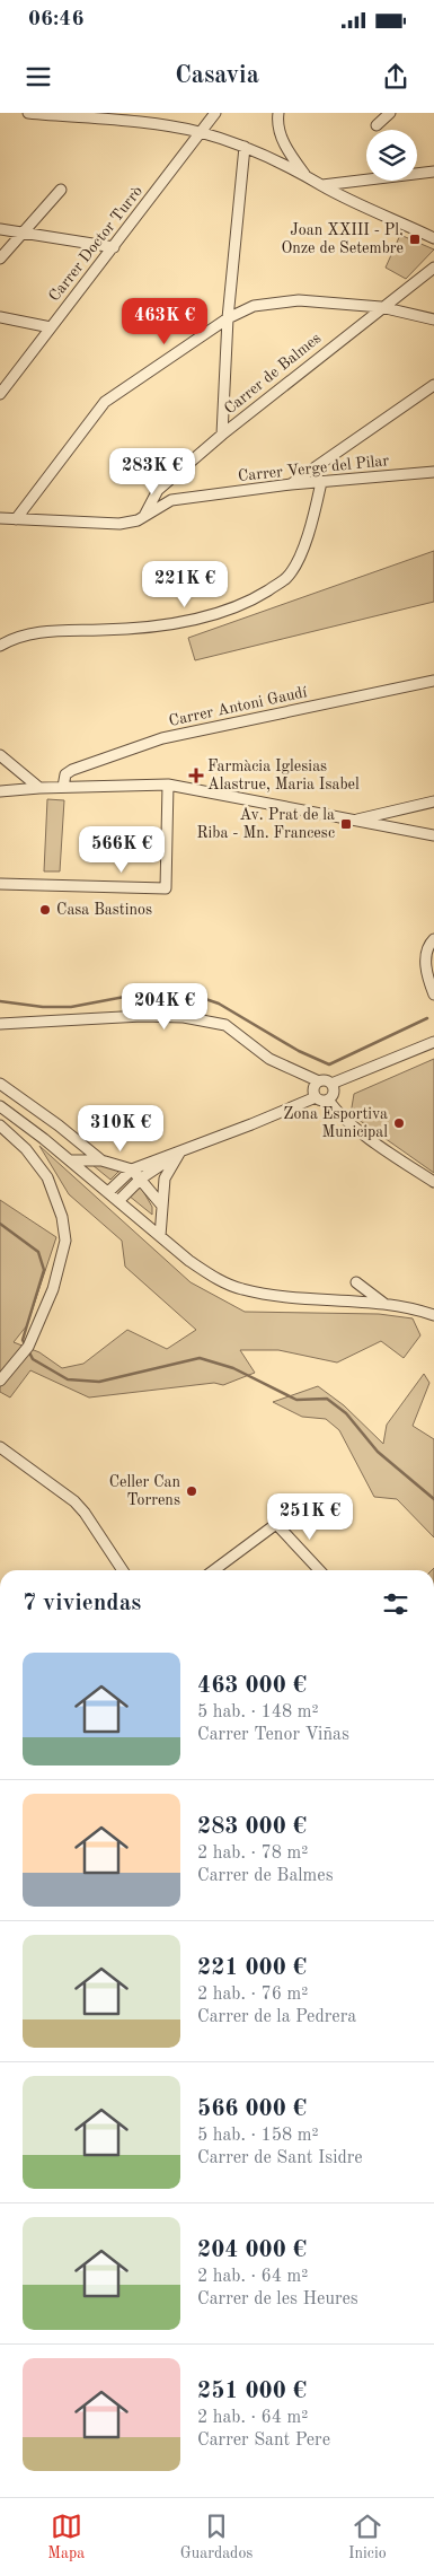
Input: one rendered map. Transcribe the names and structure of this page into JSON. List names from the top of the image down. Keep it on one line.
{"streets":{"street":["Carrer Doctor Turrò","Carrer de Balmes","Carrer Verge del Pilar","Carrer Antoni Gaudí"]},"crossings":[["Carrer de Balmes","Carrer Verge del Pilar"]],"places":{"transit":["Joan XXIII - Pl. Onze de Setembre","Av. Prat de la Riba - Mn. Francesc"],"health":["Farmàcia Iglesias Alastrue, Maria Isabel"],"other":["Casa Bastinos","Zona Esportiva Municipal","Celler Can Torrens"]},"page":{"status":"06:46","header":"Casavia","price":["463K €","283K €","221K €","566K €","204K €","310K €","251K €"],"heading":"7 viviendas","list":[{"name":"463 000 €","note":"5 hab. · 148 m² · Carrer Tenor Viñas"},{"name":"283 000 €","note":"2 hab. · 78 m² · Carrer de Balmes"},{"name":"221 000 €","note":"2 hab. · 76 m² · Carrer de la Pedrera"},{"name":"566 000 €","note":"5 hab. · 158 m² · Carrer de Sant Isidre"},{"name":"204 000 €","note":"2 hab. · 64 m² · Carrer de les Heures"},{"name":"251 000 €","note":"2 hab. · 64 m² · Carrer Sant Pere"}],"tabs":["Mapa","Guardados","Inicio"]}}
